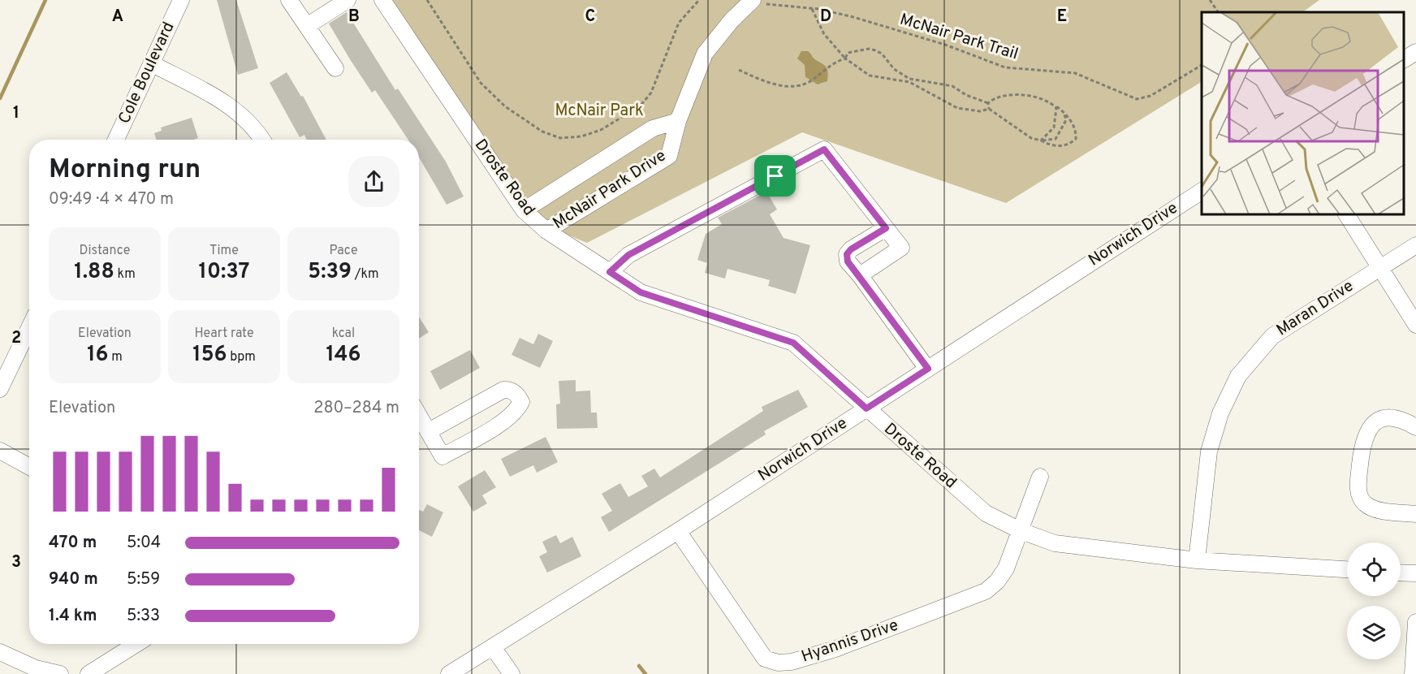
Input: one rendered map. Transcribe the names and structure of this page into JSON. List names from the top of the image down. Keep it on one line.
{"streets":{"street":["Cole Boulevard","Droste Road","McNair Park Drive","Norwich Drive","Maran Drive","Hyannis Drive"],"path":["McNair Park Trail"]},"crossings":[["McNair Park Trail","McNair Park Drive"],["Droste Road","McNair Park Drive"],["Droste Road","Norwich Drive"],["Droste Road","Maran Drive"],["Droste Road","Hyannis Drive"],["Norwich Drive","Hyannis Drive"]],"parks":["McNair Park"],"page":{"heading":["Morning run","09:49 · 4 × 470 m"],"stats":[["Distance","1.88 km"],["Time","10:37"],["Pace","5:39 /km"],["Elevation","16 m"],["Heart rate","156 bpm"],["kcal","146"]],"chart":["Elevation","280–284 m"],"list":[{"name":"470 m","note":"5:04"},{"name":"940 m","note":"5:59"},{"name":"1.4 km","note":"5:33"}]},"grid":{"columns":["A","B","C","D","E"],"rows":["1","2","3"]}}
